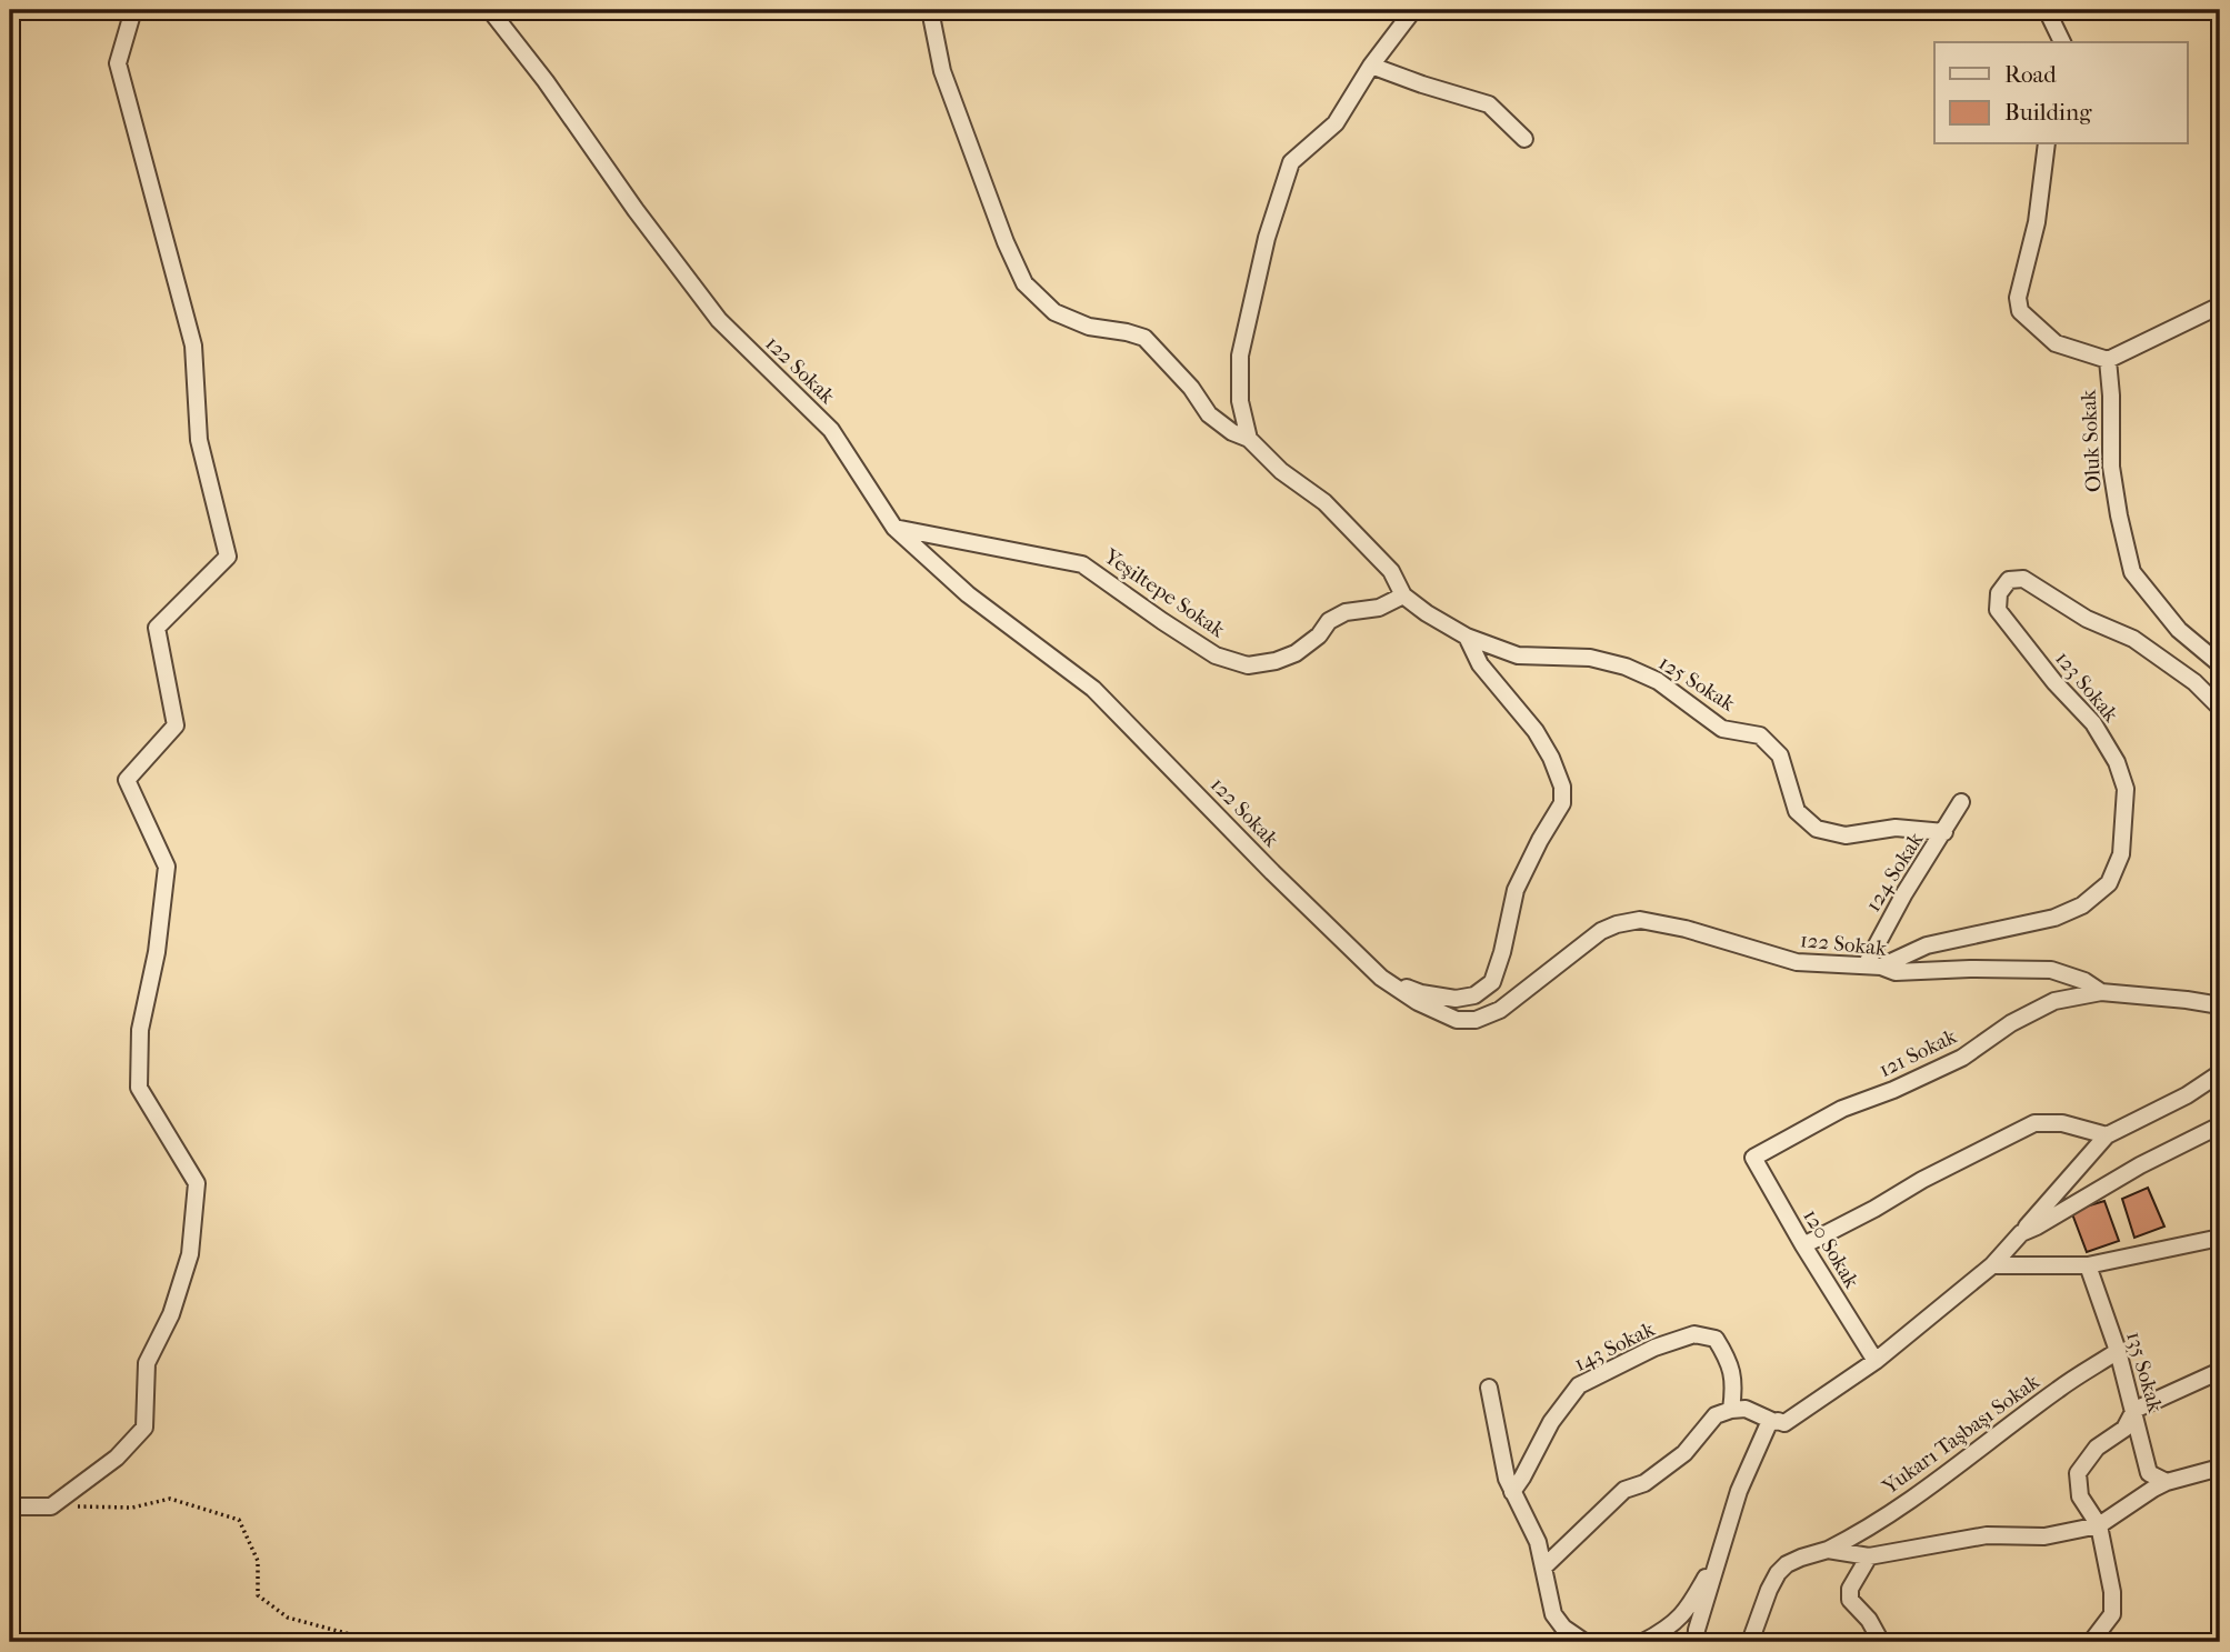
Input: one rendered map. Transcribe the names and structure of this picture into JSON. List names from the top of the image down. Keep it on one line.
{"streets":{"street":["122 Sokak","Oluk Sokak","Yeşiltepe Sokak","125 Sokak","123 Sokak","124 Sokak","121 Sokak","120 Sokak","143 Sokak","135 Sokak","Yukarı Taşbaşı Sokak"]},"crossings":[["122 Sokak","Yeşiltepe Sokak"],["122 Sokak","123 Sokak"],["122 Sokak","124 Sokak"],["122 Sokak","121 Sokak"],["Yeşiltepe Sokak","125 Sokak"],["125 Sokak","124 Sokak"],["123 Sokak","124 Sokak"],["121 Sokak","120 Sokak"],["135 Sokak","Yukarı Taşbaşı Sokak"]],"legend":["Road","Building"]}
